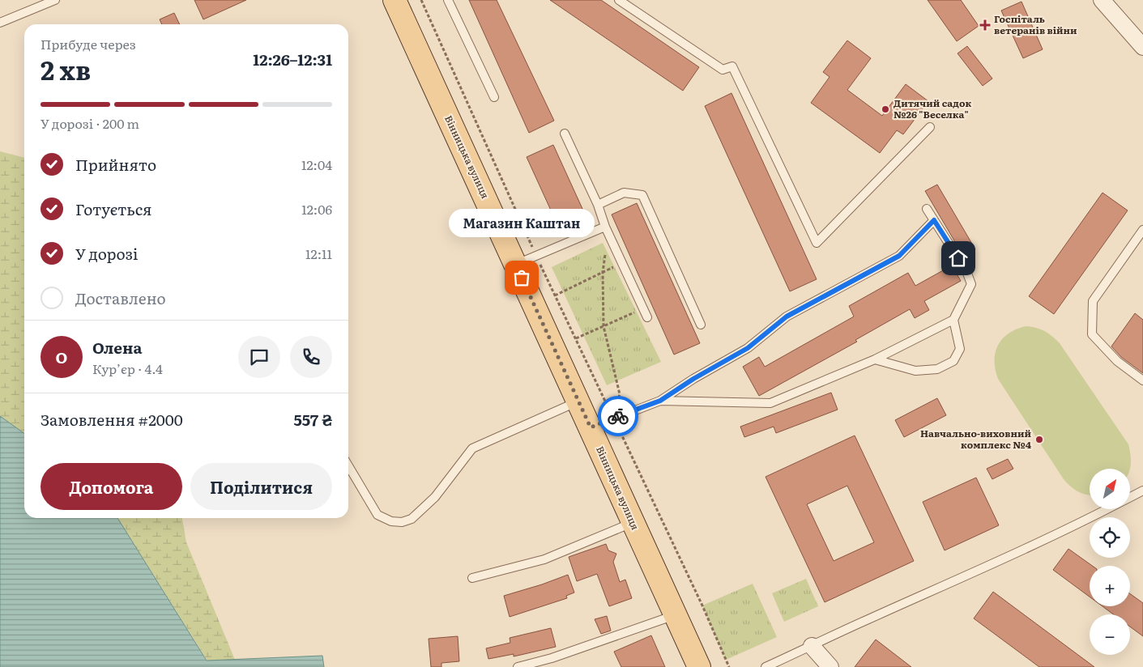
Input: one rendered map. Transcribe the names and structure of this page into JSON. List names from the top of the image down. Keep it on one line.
{"streets":{"main road":["Вінницька вулиця"]},"places":{"health":["Госпіталь ветеранів війни"],"other":["Дитячий садок №26 \"Веселка\"","Магазин Каштан","Навчально-виховний комплекс №4"]},"north":"top right","page":{"heading":["2 хв","Прибуде через","12:26–12:31"],"panel":["Олена","Кур’єр · 4.4","Замовлення #2000","557 ₴"],"bar":"У дорозі · 200 m","list":[["Прийнято","12:04"],["Готується","12:06"],["У дорозі","12:11"],"Доставлено"],"bubble":"Магазин Каштан","round":"О","buttons":["Допомога","Поділитися"],"map_buttons":["+","−"]}}
